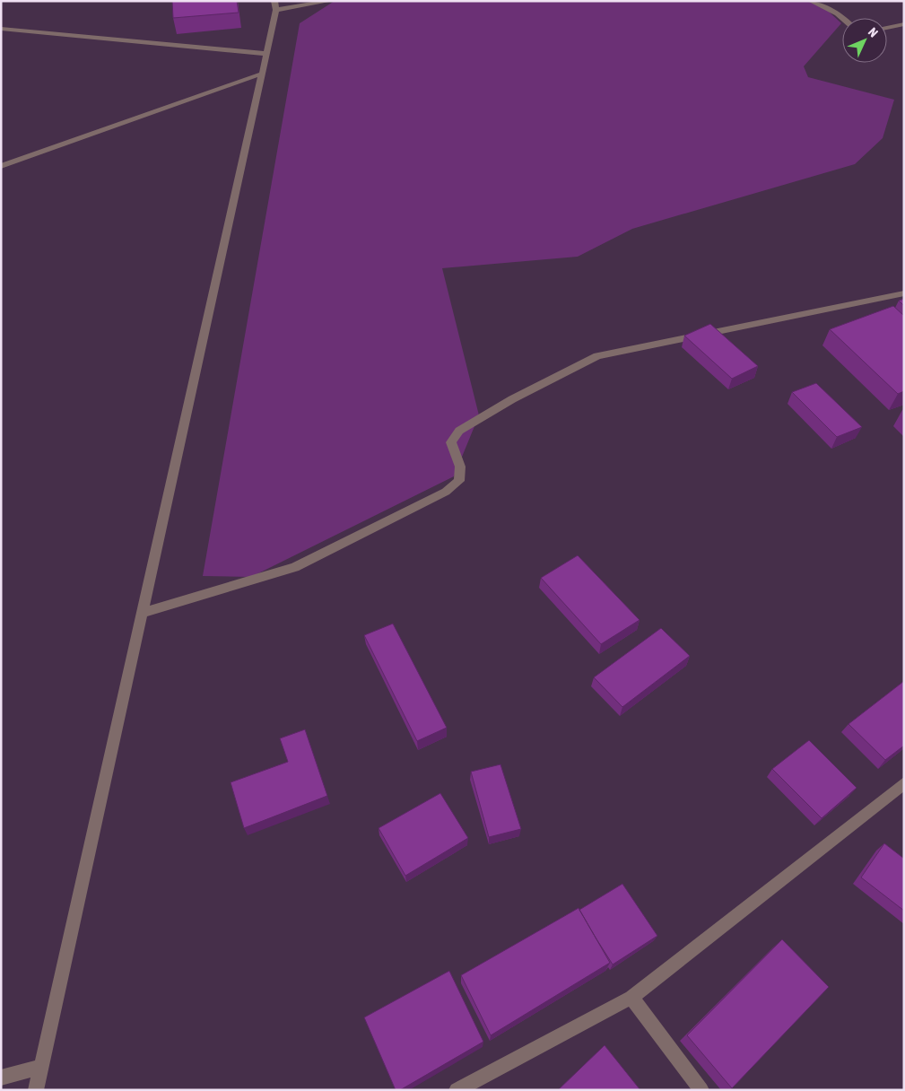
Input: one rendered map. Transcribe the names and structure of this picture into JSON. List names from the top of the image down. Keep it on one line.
{"north":"top right"}
